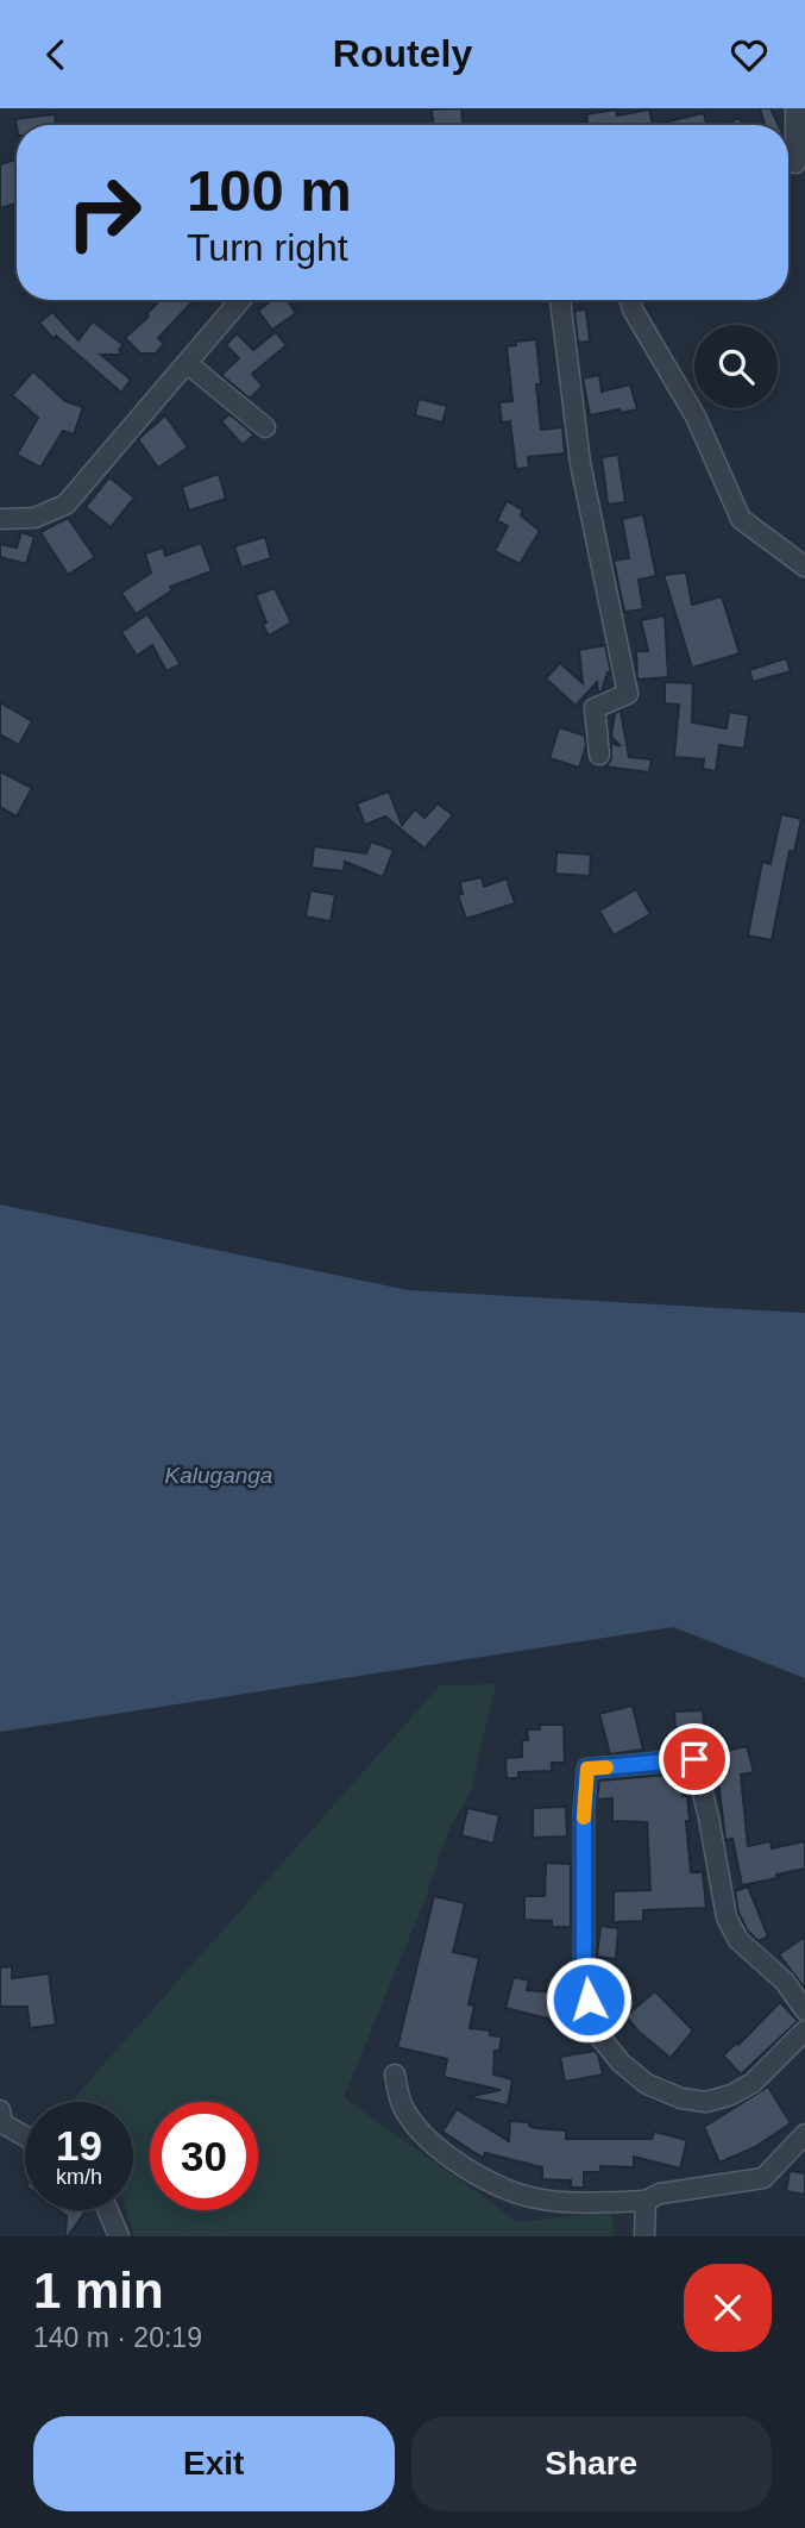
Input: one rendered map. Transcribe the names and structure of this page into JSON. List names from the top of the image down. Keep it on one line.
{"water":["Kaluganga"],"page":{"header":"Routely","turn":["100 m","Turn right"],"speed":"19 km/h","limit":"30","heading":["1 min","140 m · 20:19"],"buttons":["Exit","Share"]}}
